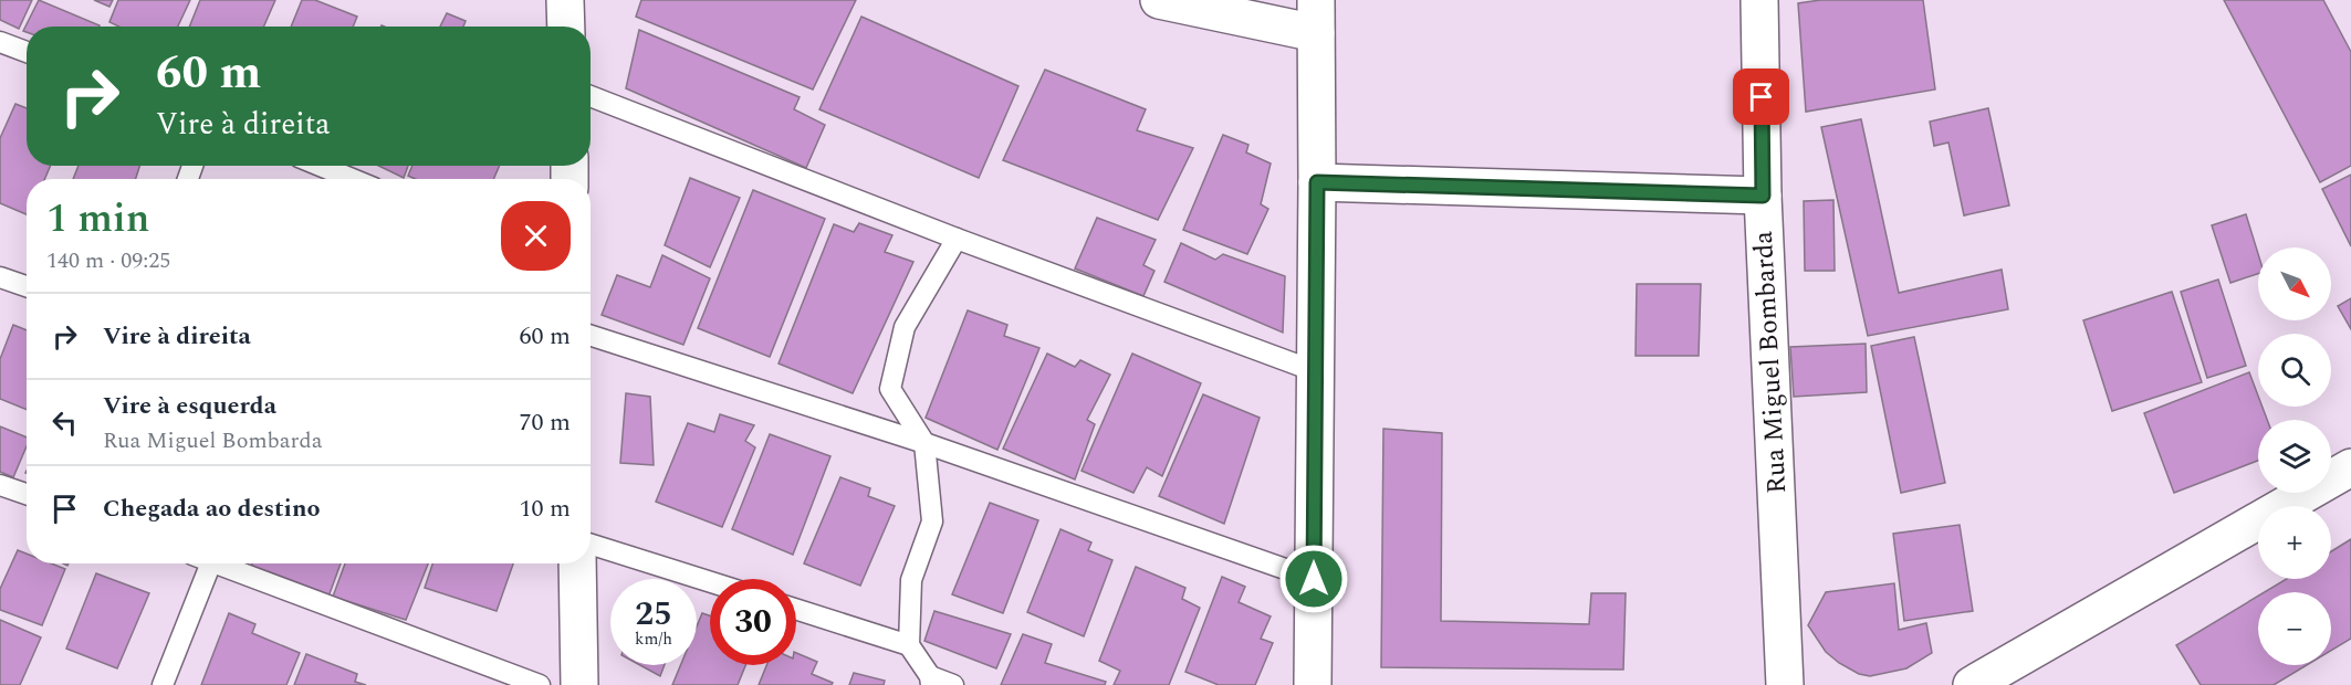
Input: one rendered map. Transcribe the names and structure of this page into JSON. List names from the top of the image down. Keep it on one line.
{"streets":{"street":["Rua Miguel Bombarda"]},"north":"bottom right","page":{"turn":["60 m","Vire à direita"],"heading":["1 min","140 m · 09:25"],"map_buttons":["+","−"],"list":[{"name":"Vire à direita","value":"60 m"},{"name":"Vire à esquerda","note":"Rua Miguel Bombarda","value":"70 m"},{"name":"Chegada ao destino","value":"10 m"}],"speed":"25 km/h","limit":"30"}}
